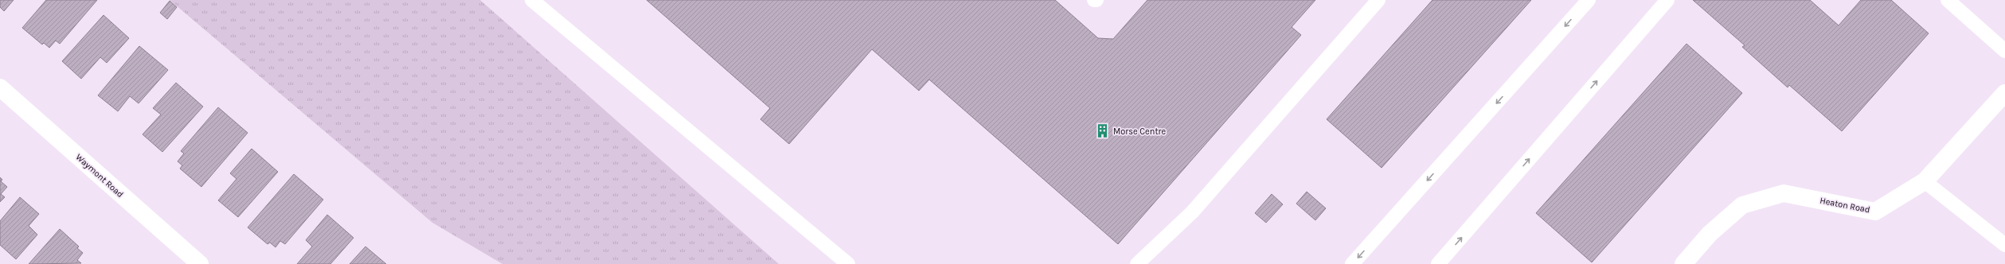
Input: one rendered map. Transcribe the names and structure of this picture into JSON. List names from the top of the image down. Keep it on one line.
{"streets":{"street":["Waymont Road","Heaton Road"]},"places":{"building":["Morse Centre"]}}
